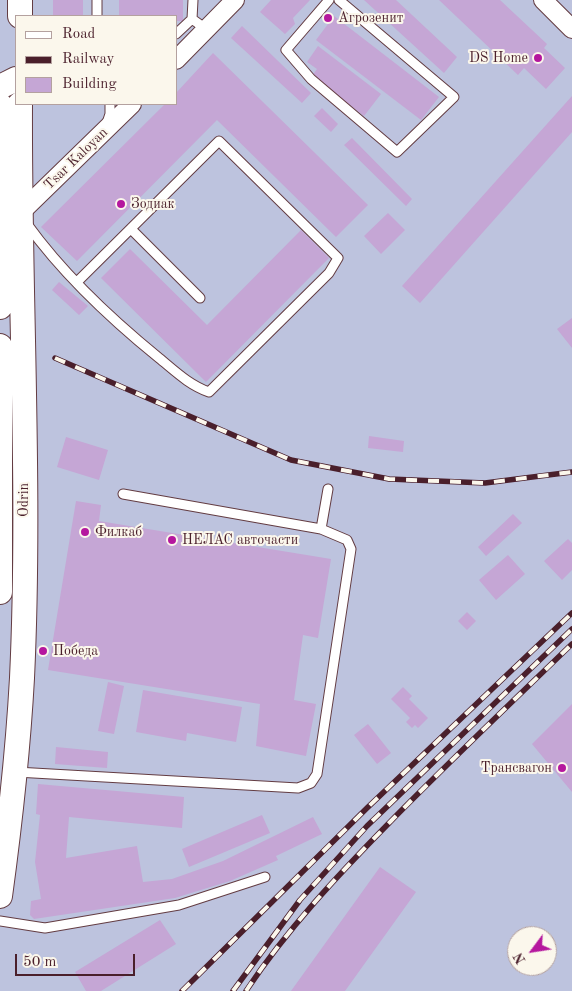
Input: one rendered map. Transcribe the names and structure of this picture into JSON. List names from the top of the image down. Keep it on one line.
{"streets":{"main road":["Odrin"],"street":["Tsar Kaloyan"]},"crossings":[["Tsar Kaloyan","Odrin"]],"places":["Агрозенит","DS Home","Зодиак","Филкаб","НЕЛАС авточасти","Победа","Tрансвагон"],"legend":["Road","Railway","Building"],"scale_bar":"50 m","north":"bottom left"}
